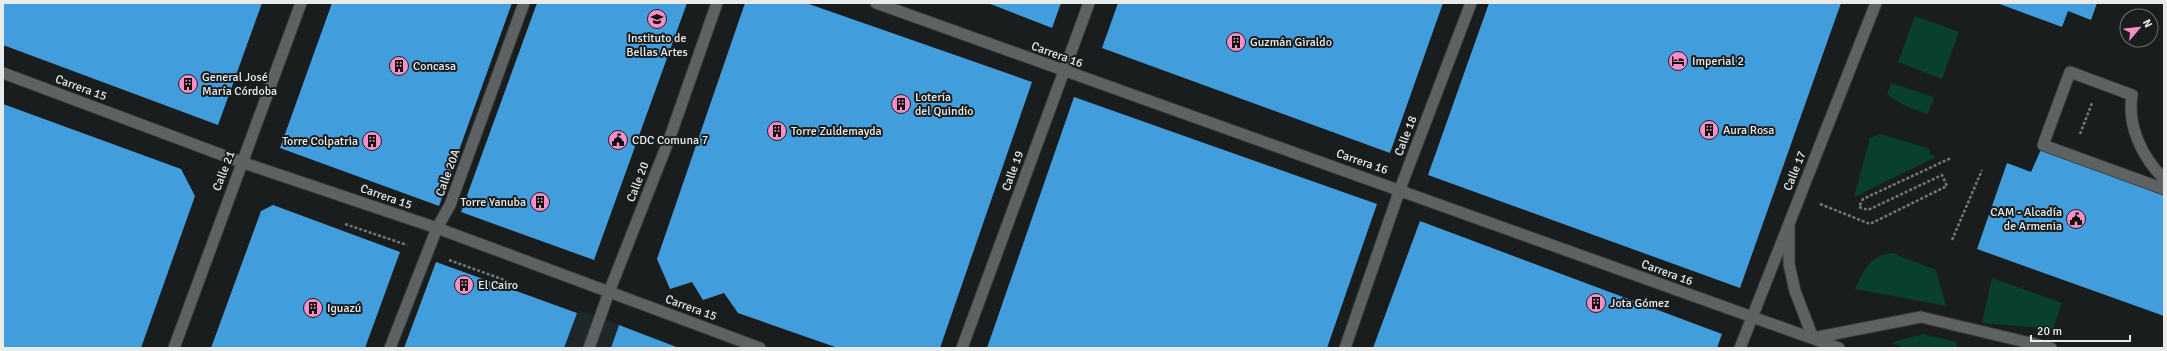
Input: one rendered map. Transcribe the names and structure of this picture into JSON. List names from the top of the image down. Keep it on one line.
{"streets":{"street":["Carrera 16","Carrera 15","Calle 18","Calle 21","Calle 19","Calle 17","Calle 20A","Calle 20"]},"crossings":[["Carrera 16","Calle 18"],["Carrera 16","Calle 19"],["Carrera 16","Calle 17"],["Carrera 15","Calle 21"],["Carrera 15","Calle 20A"],["Carrera 15","Calle 20"]],"places":{"school or university":["Instituto de Bellas Artes"],"building":["Guzmán Giraldo","Concasa","General José María Córdoba","Lotería del Quindío","Aura Rosa","Torre Zuldemayda","Torre Colpatria","Torre Yanuba","El Cairo","Jota Gómez","Iguazú"],"hotel":["Imperial 2"],"public building":["CDC Comuna 7","CAM - Alcadía de Armenia"]},"scale_bar":"20 m","north":"top right"}
